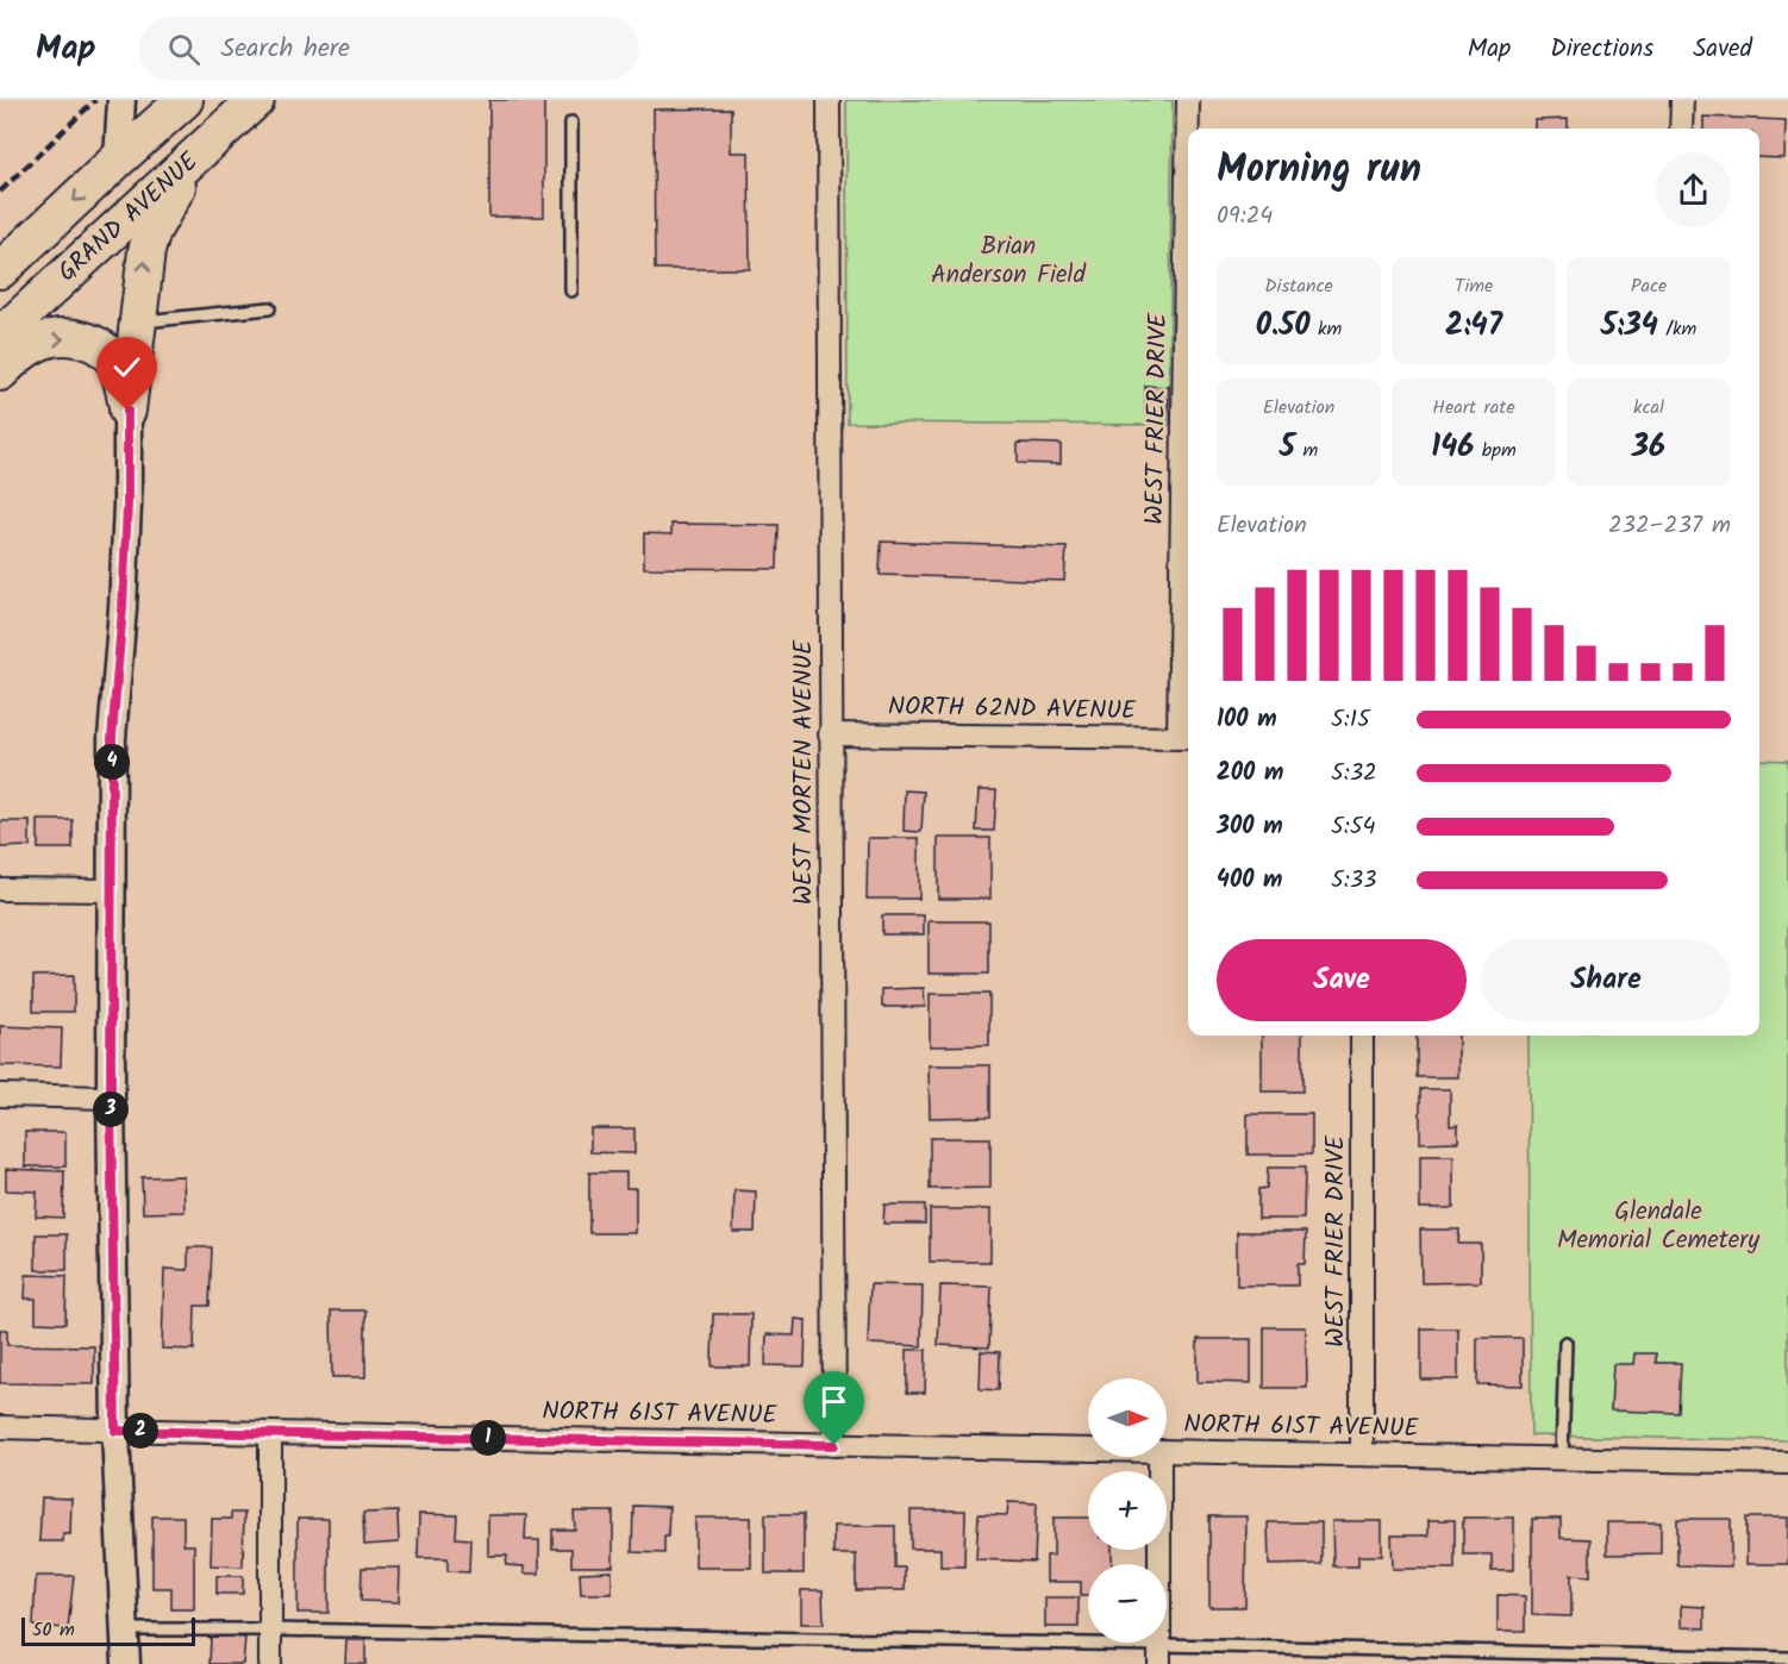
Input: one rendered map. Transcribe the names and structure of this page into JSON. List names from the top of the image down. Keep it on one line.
{"streets":{"highway":["GRAND AVENUE"],"street":["WEST FRIER DRIVE","NORTH 62ND AVENUE","WEST MORTEN AVENUE","NORTH 61ST AVENUE"]},"crossings":[["WEST FRIER DRIVE","NORTH 62ND AVENUE"],["WEST FRIER DRIVE","NORTH 61ST AVENUE"],["NORTH 62ND AVENUE","WEST MORTEN AVENUE"],["WEST MORTEN AVENUE","NORTH 61ST AVENUE"]],"parks":["Brian Anderson Field","Glendale Memorial Cemetery"],"scale_bar":"50 m","north":"right","page":{"header":"Map","search":"Search here","nav":["Map","Directions","Saved"],"heading":["Morning run","09:24"],"stats":[["Distance","0.50 km"],["Time","2:47"],["Pace","5:34 /km"],["Elevation","5 m"],["Heart rate","146 bpm"],["kcal","36"]],"chart":["Elevation","232–237 m"],"list":[{"name":"100 m","note":"5:15"},{"name":"200 m","note":"5:32"},{"name":"300 m","note":"5:54"},{"name":"400 m","note":"5:33"}],"pins":["4","3","2","1"],"buttons":["Save","Share"],"map_buttons":["+","−"],"scale":"50 m"}}
